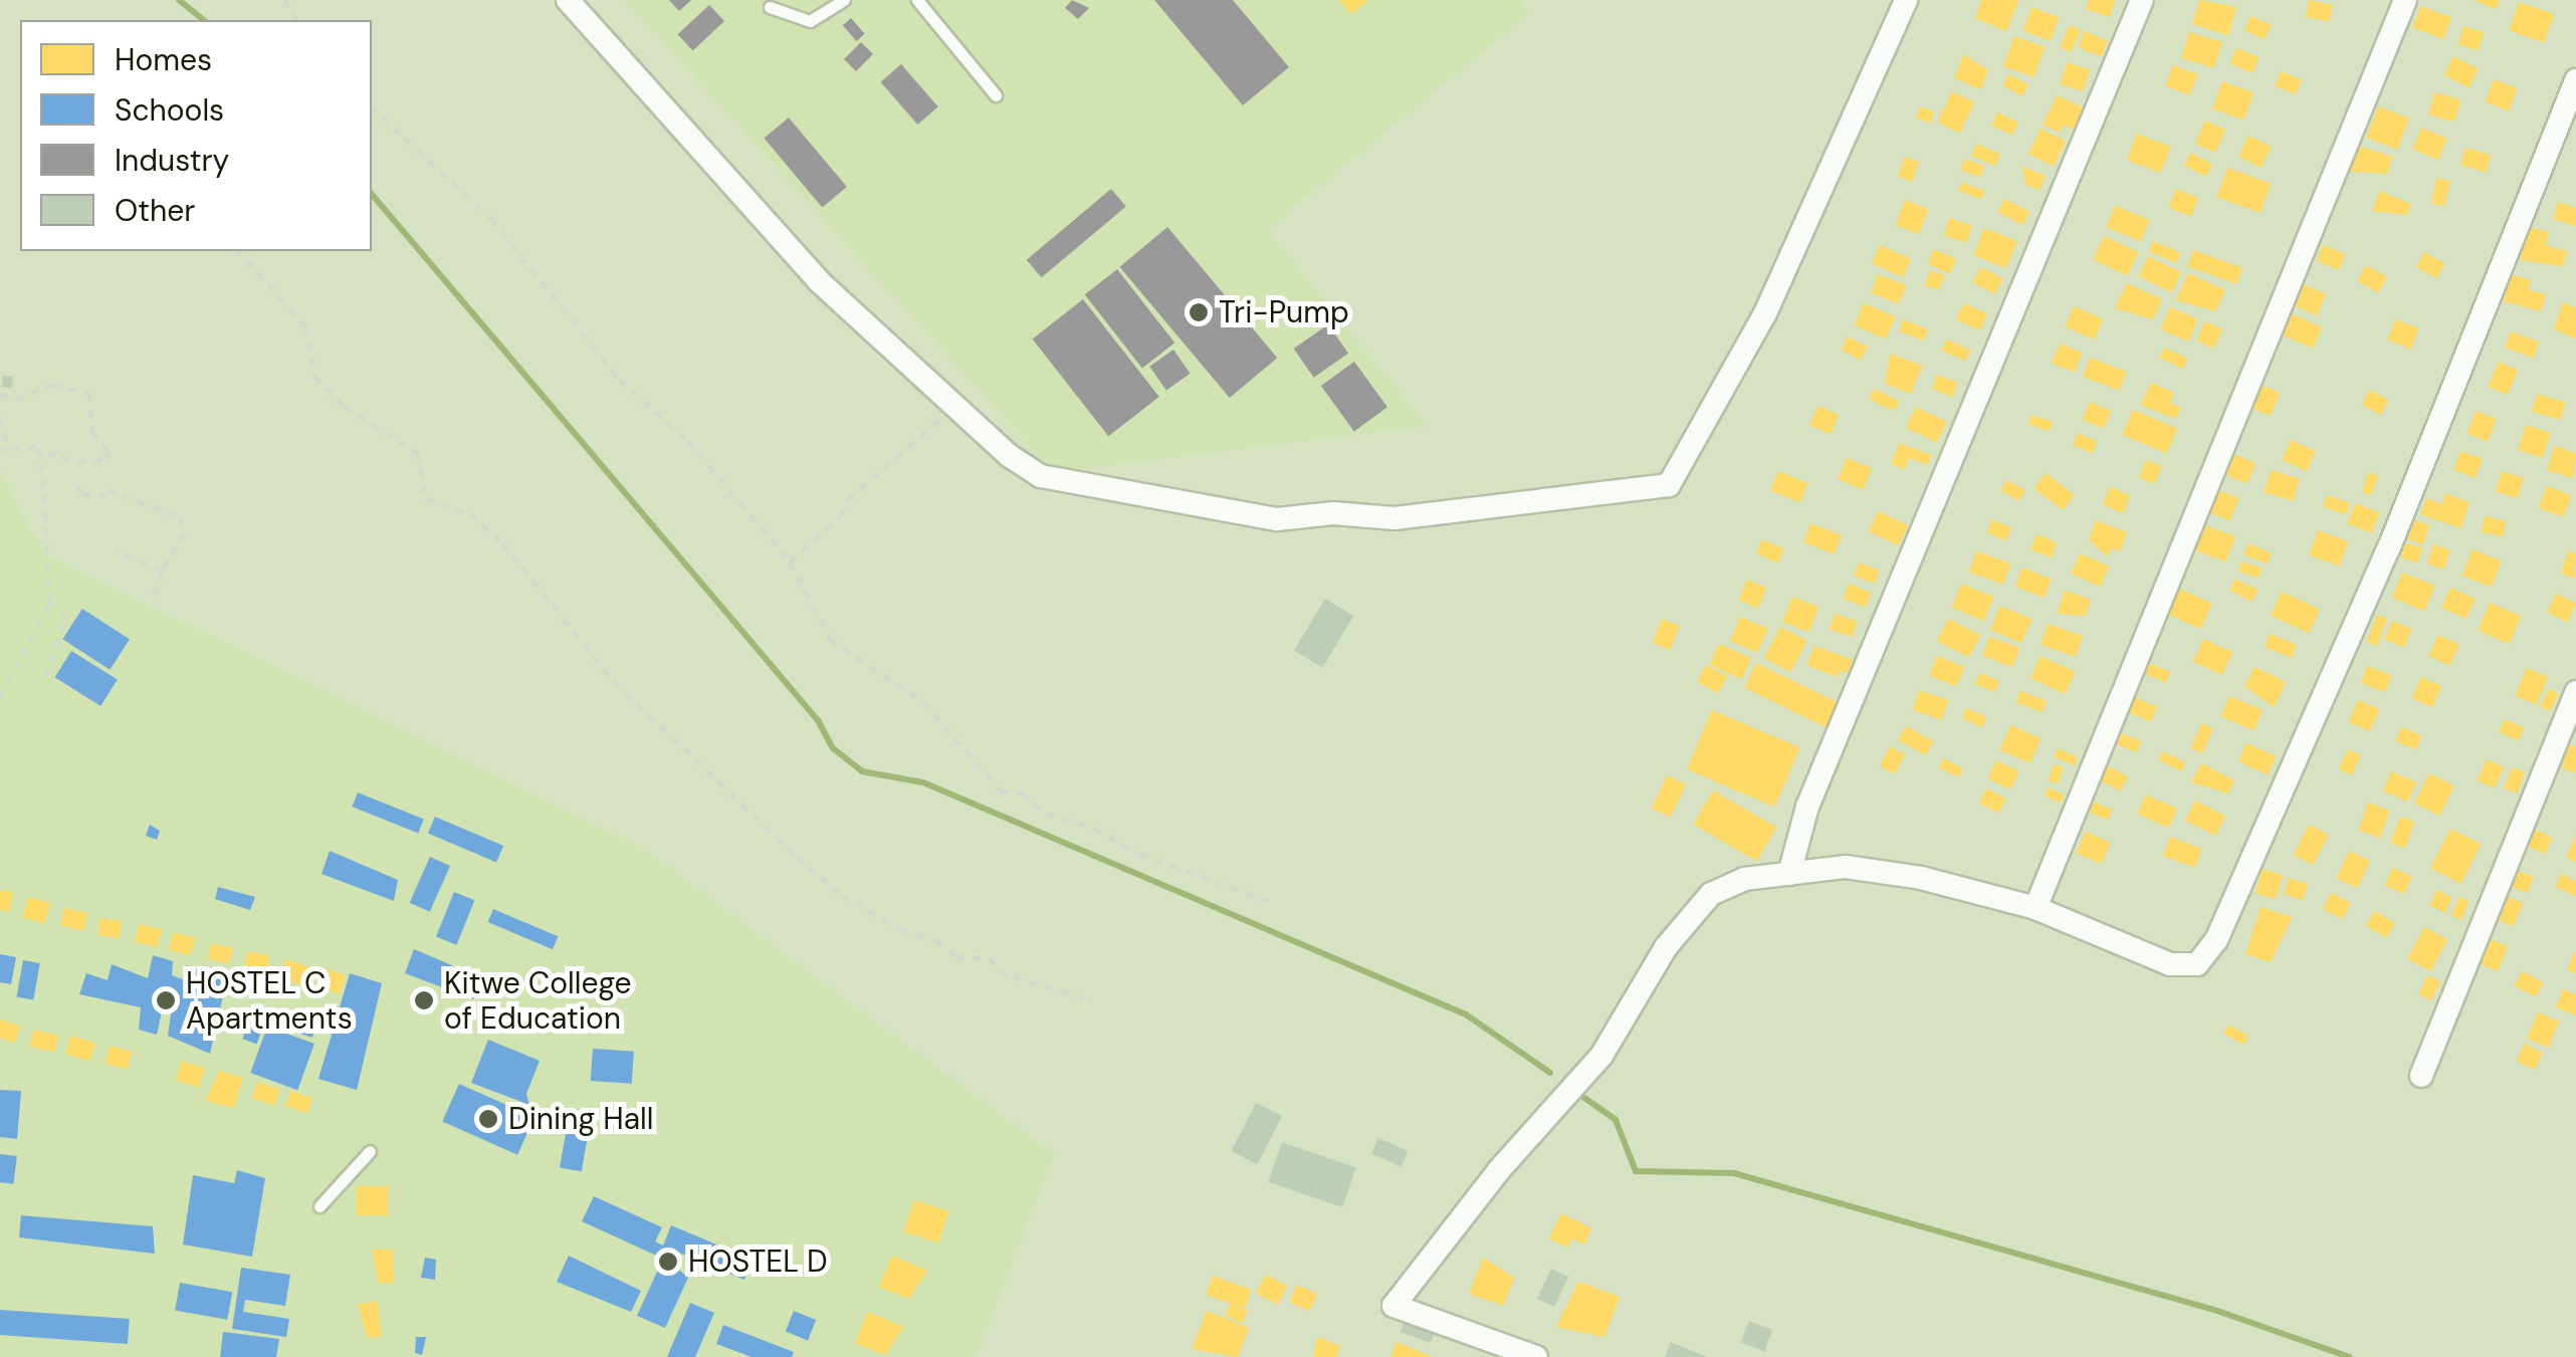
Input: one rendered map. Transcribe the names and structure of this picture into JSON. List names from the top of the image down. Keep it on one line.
{"places":["Tri-Pump","HOSTEL C Apartments","Kitwe College of Education","Dining Hall","HOSTEL D"],"legend":["Homes","Schools","Industry","Other"]}
